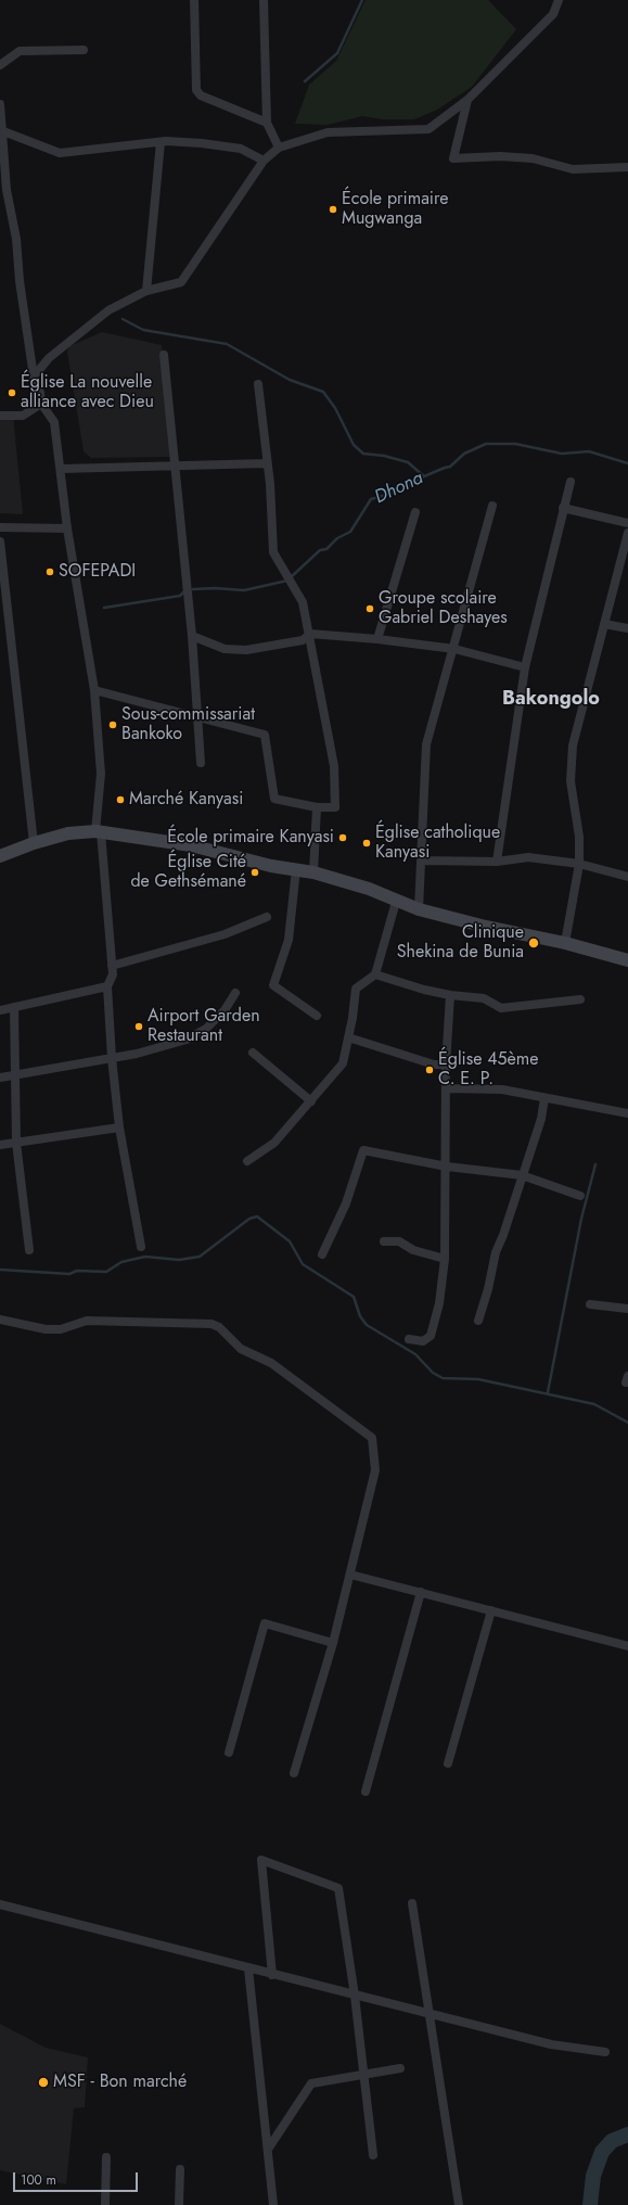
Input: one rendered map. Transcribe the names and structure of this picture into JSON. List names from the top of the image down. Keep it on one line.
{"districts":["Bakongolo"],"water":["Dhona"],"places":["École primaire Mugwanga","Église La nouvelle alliance avec Dieu","SOFEPADI","Groupe scolaire Gabriel Deshayes","Sous-commissariat Bankoko","Marché Kanyasi","École primaire Kanyasi","Église catholique Kanyasi","Église Cité de Gethsémané","Clinique Shekina de Bunia","Airport Garden Restaurant","Église 45ème C. E. P.","MSF - Bon marché"],"scale_bar":"100 m"}
